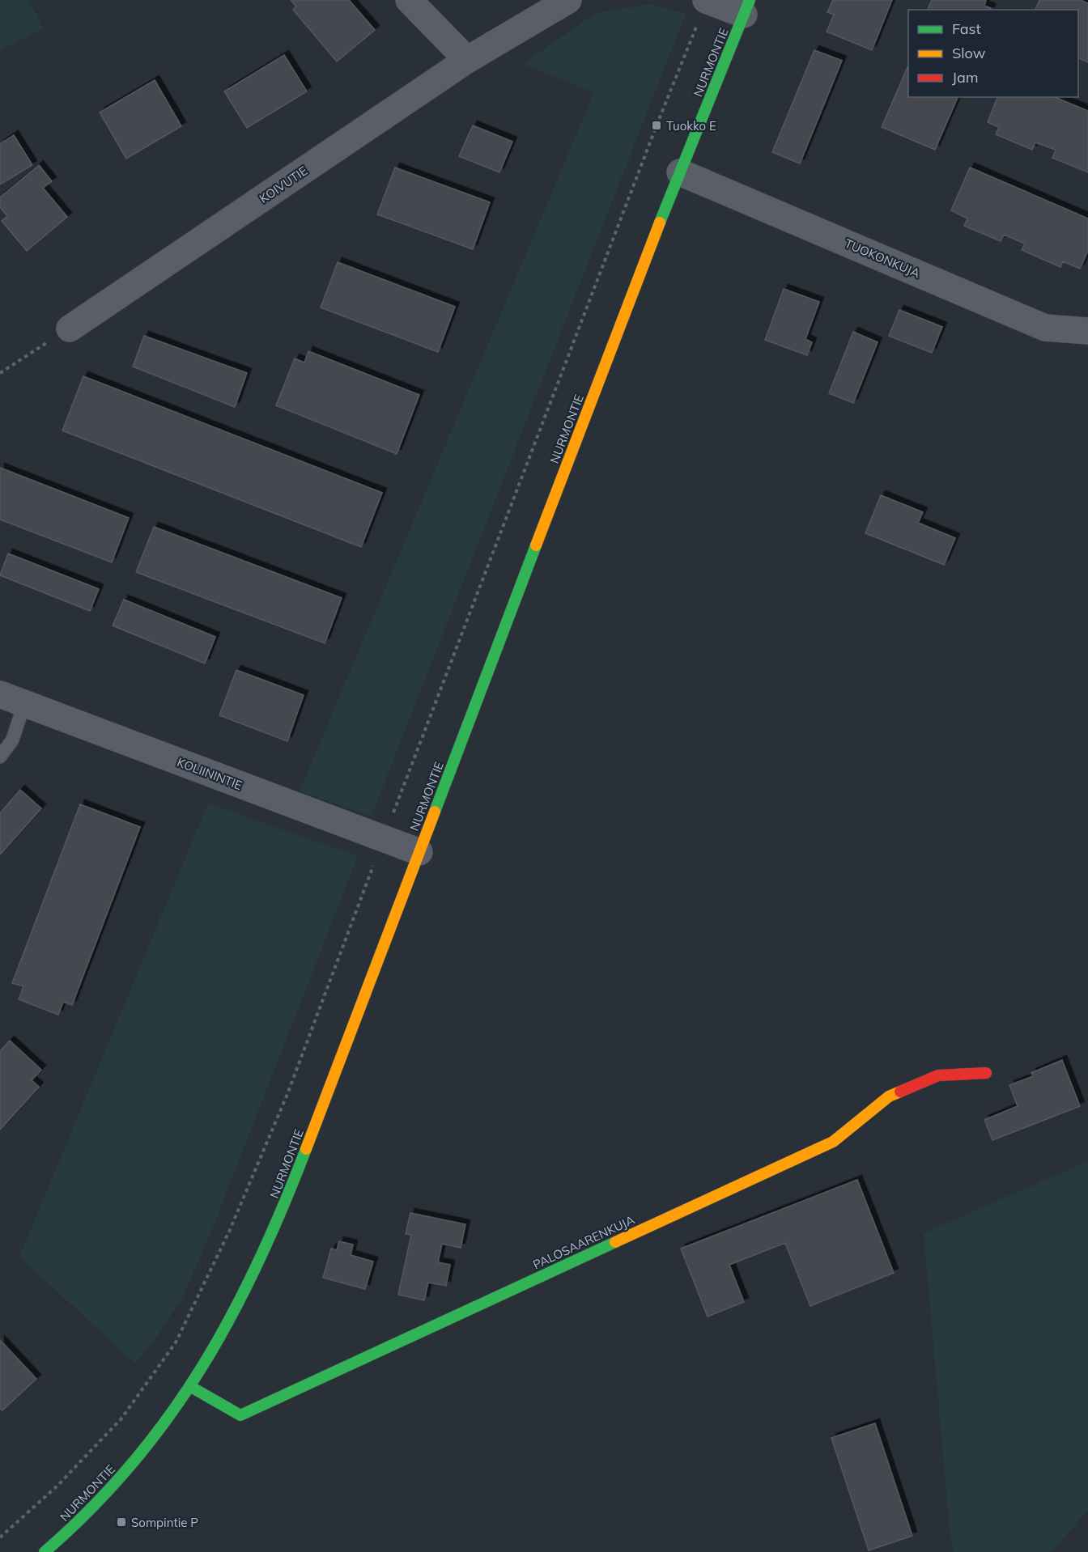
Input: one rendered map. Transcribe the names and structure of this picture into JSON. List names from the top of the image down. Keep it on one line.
{"streets":{"main road":["NURMONTIE","PALOSAARENKUJA"],"street":["KOIVUTIE","TUOKONKUJA","KOLIININTIE"]},"crossings":[["NURMONTIE","TUOKONKUJA"],["NURMONTIE","KOLIININTIE"],["NURMONTIE","PALOSAARENKUJA"]],"places":{"transit":["Tuokko E","Sompintie P"]},"legend":["Fast","Slow","Jam"]}
